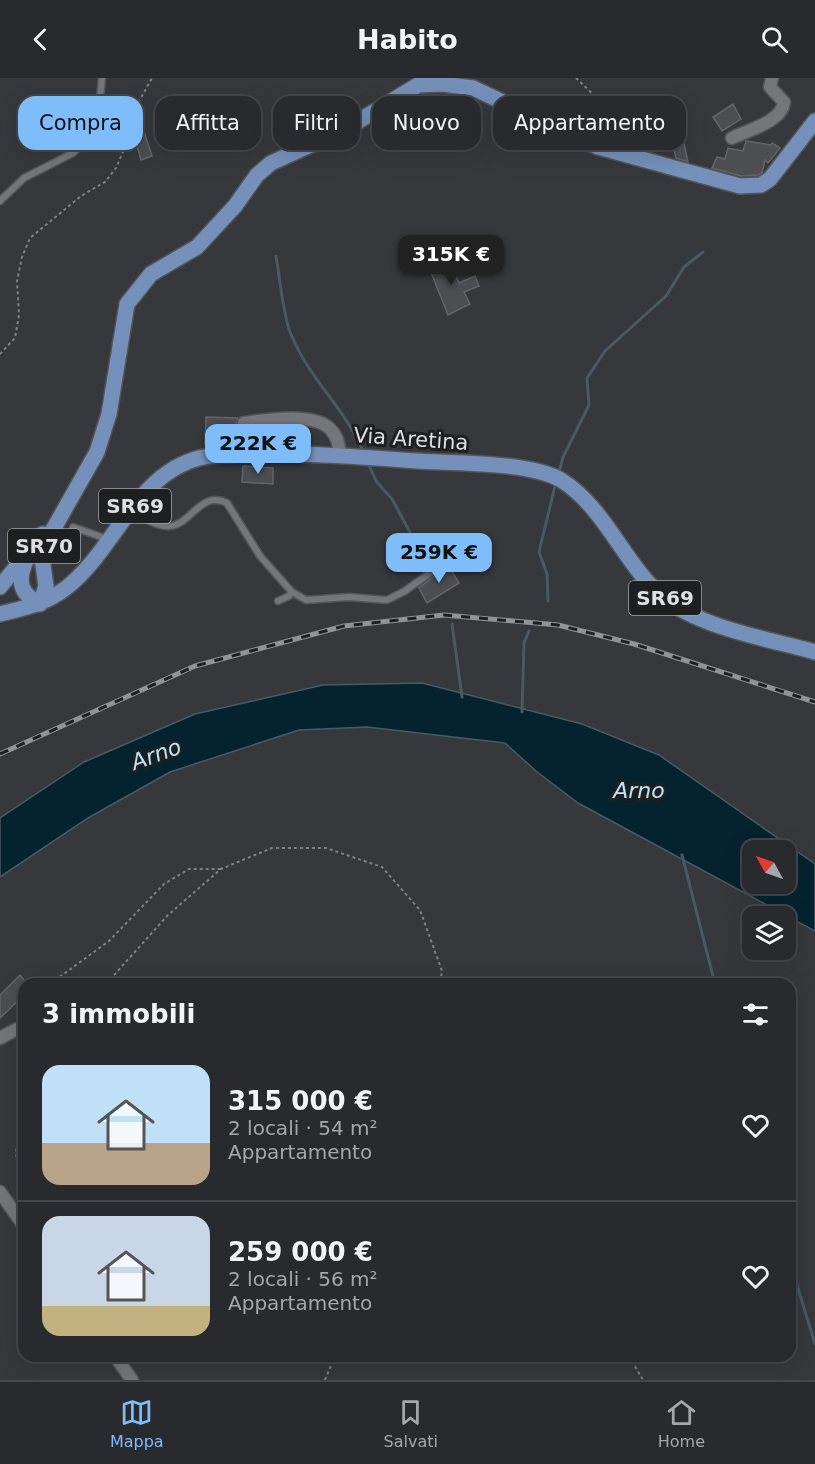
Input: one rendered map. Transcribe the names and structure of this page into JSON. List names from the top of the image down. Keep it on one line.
{"streets":{"main road":["Via Aretina","SR69","SR70"]},"crossings":[["Via Aretina","SR70"]],"water":["Arno"],"north":"top left","page":{"header":"Habito","chip":["Compra","Affitta","Filtri","Nuovo","Appartamento"],"price":["315K €","222K €","259K €"],"heading":"3 immobili","list":[{"name":"315 000 €","note":"2 locali · 54 m² · Appartamento"},{"name":"259 000 €","note":"2 locali · 56 m² · Appartamento"}],"tabs":["Mappa","Salvati","Home"]}}
